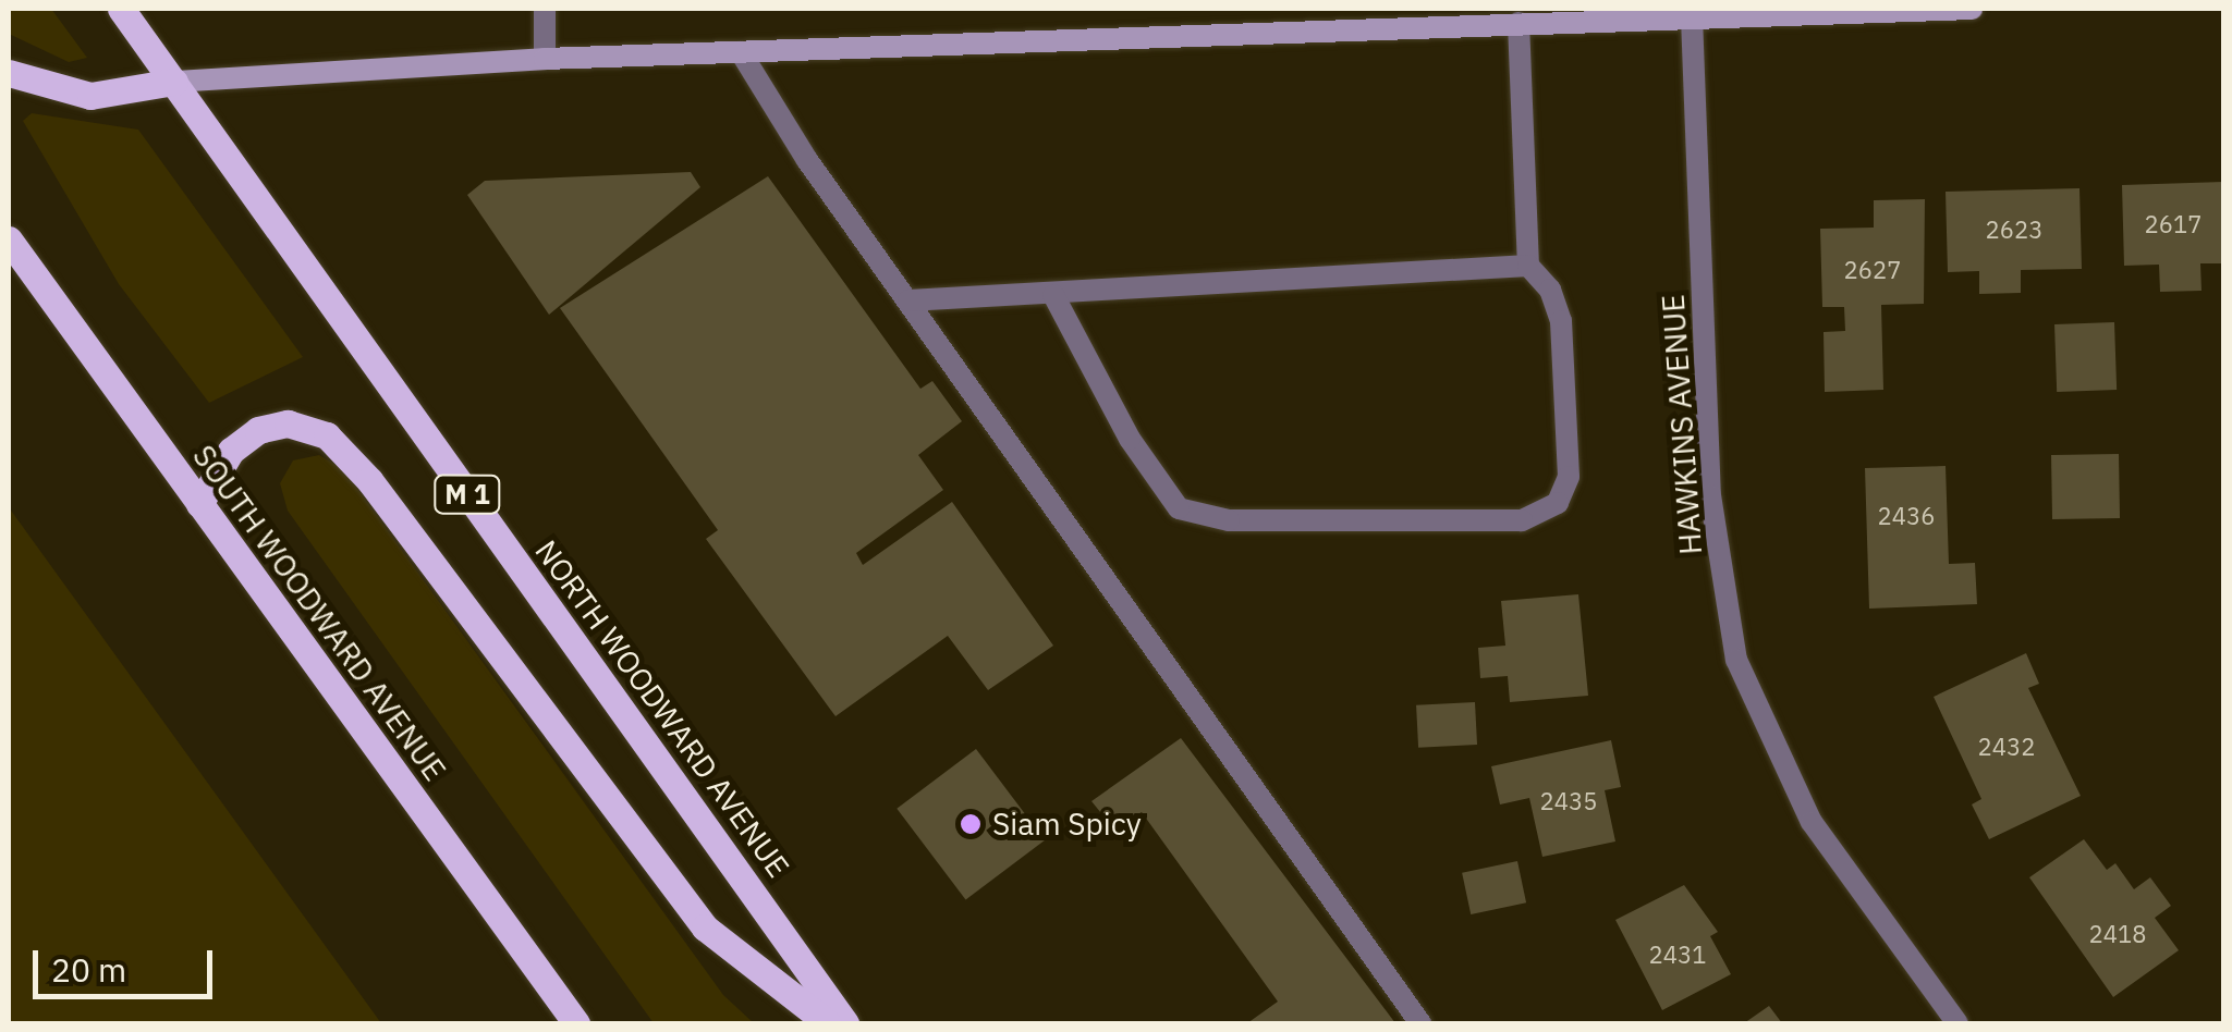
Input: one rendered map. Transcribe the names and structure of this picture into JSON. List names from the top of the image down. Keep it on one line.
{"streets":{"main road":["M 1","SOUTH WOODWARD AVENUE","NORTH WOODWARD AVENUE"],"street":["HAWKINS AVENUE"]},"places":["Siam Spicy"],"house_numbers":["2617","2623","2627","2436","2432","2435","2418","2431"],"scale_bar":"20 m"}
